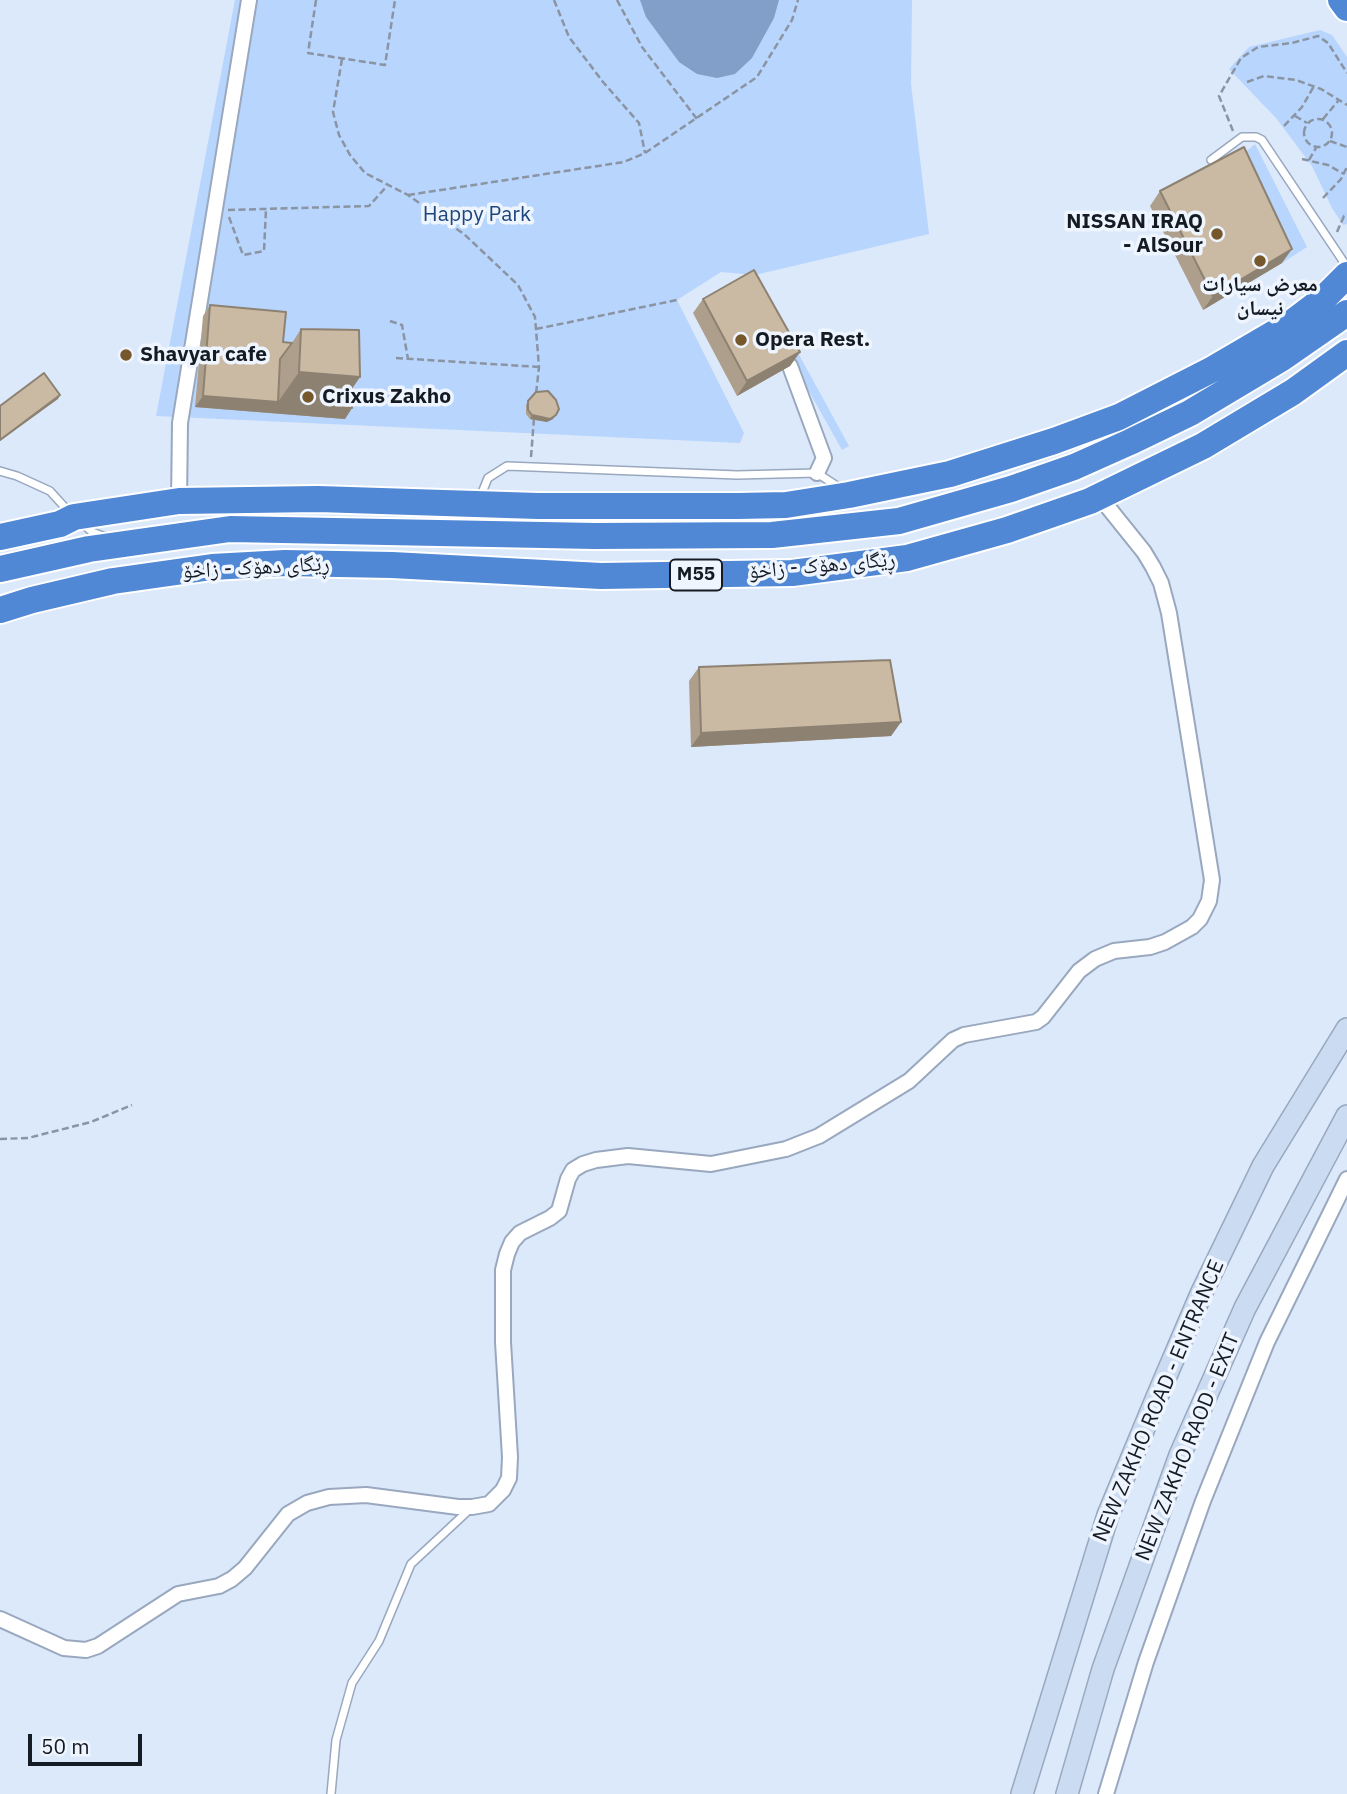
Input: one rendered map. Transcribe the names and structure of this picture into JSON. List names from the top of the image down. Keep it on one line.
{"streets":{"highway":["ڕێگای دهۆک - زاخۆ","M55"],"main road":["NEW ZAKHO ROAD - ENTRANCE","NEW ZAKHO RAOD - EXIT"]},"parks":["Happy Park"],"places":["NISSAN IRAQ - AlSour","معرض سيارات نيسان","Opera Rest.","Shavyar cafe","Crixus Zakho"],"scale_bar":"50 m"}
